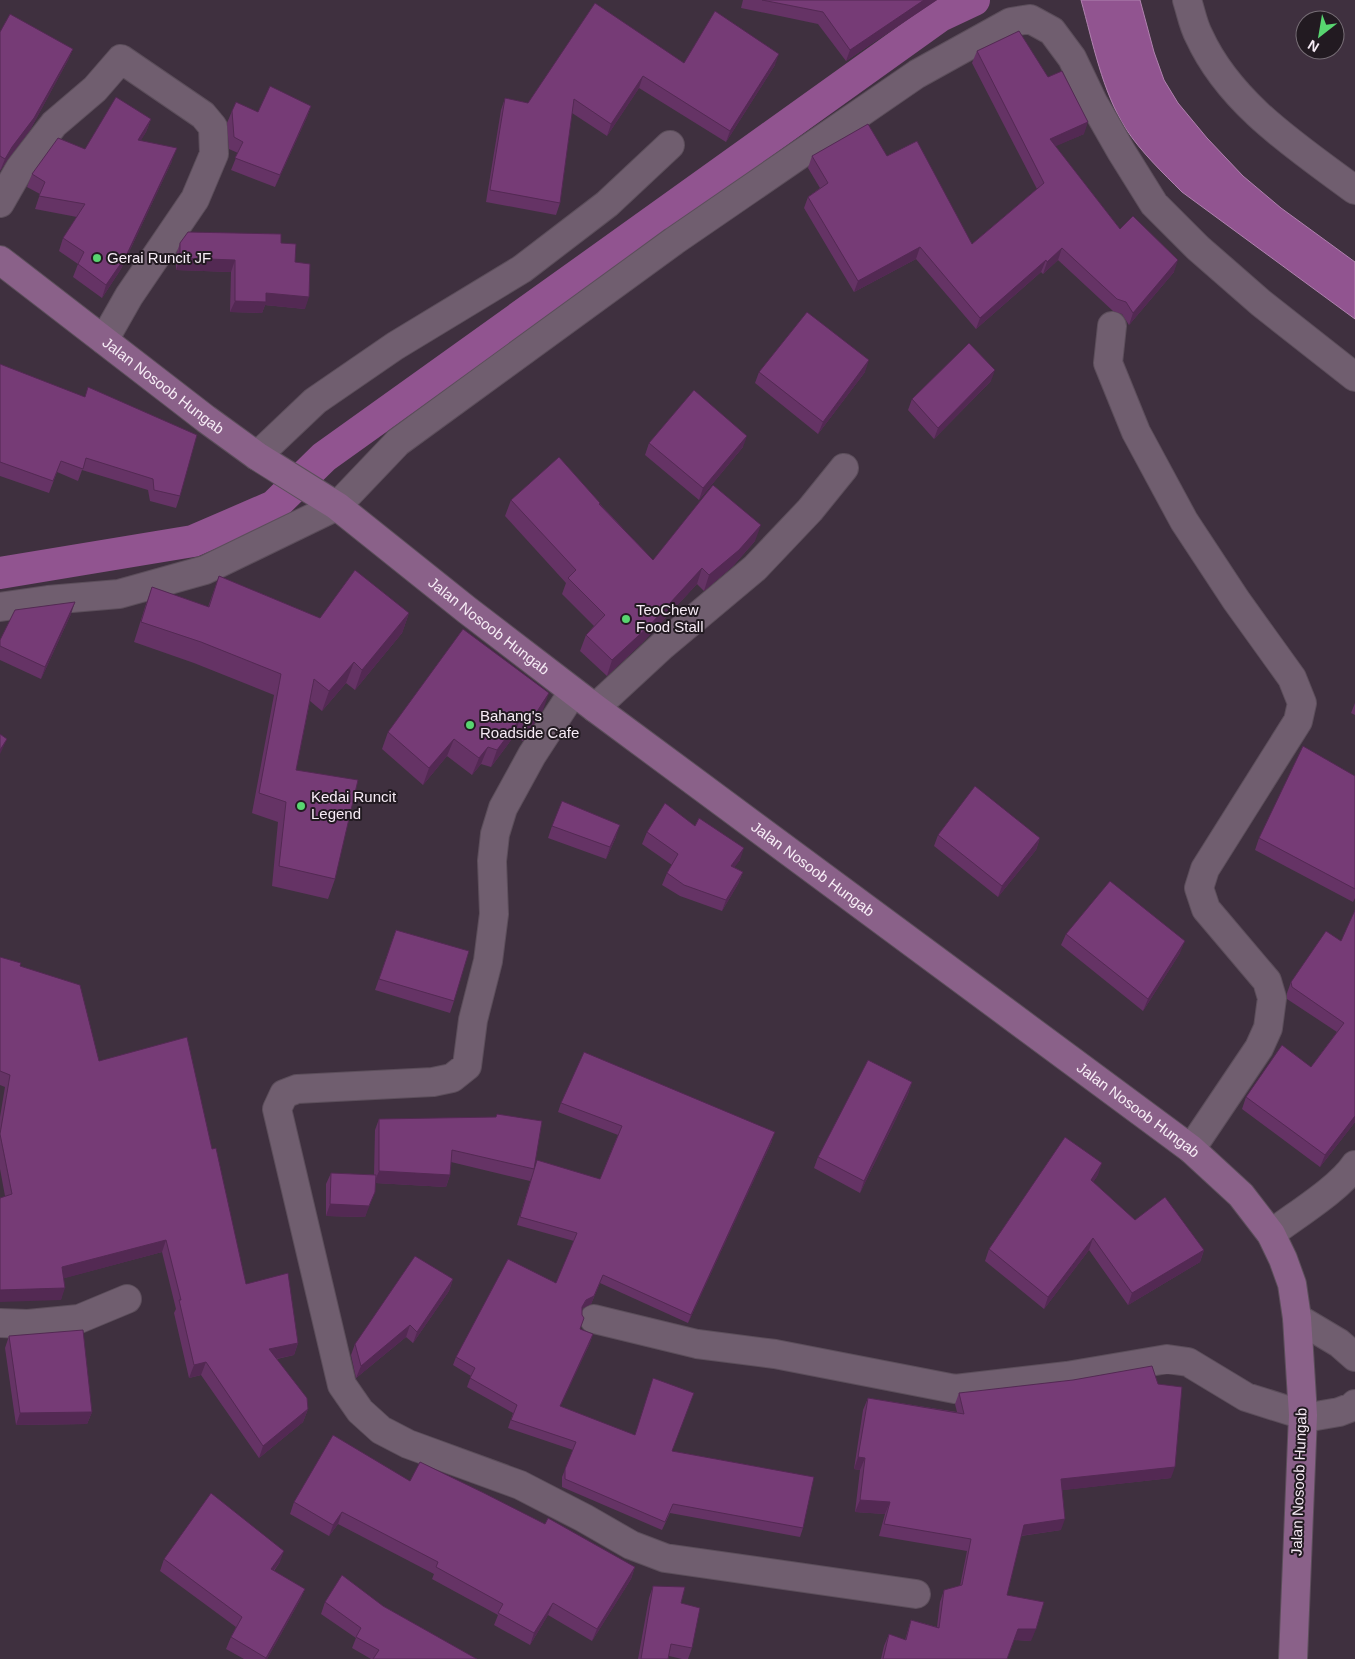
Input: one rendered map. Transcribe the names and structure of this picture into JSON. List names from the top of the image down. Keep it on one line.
{"streets":{"main road":["Jalan Nosoob Hungab"]},"places":["Gerai Runcit JF","TeoChew Food Stall","Bahang's Roadside Cafe","Kedai Runcit Legend"],"north":"bottom left"}
